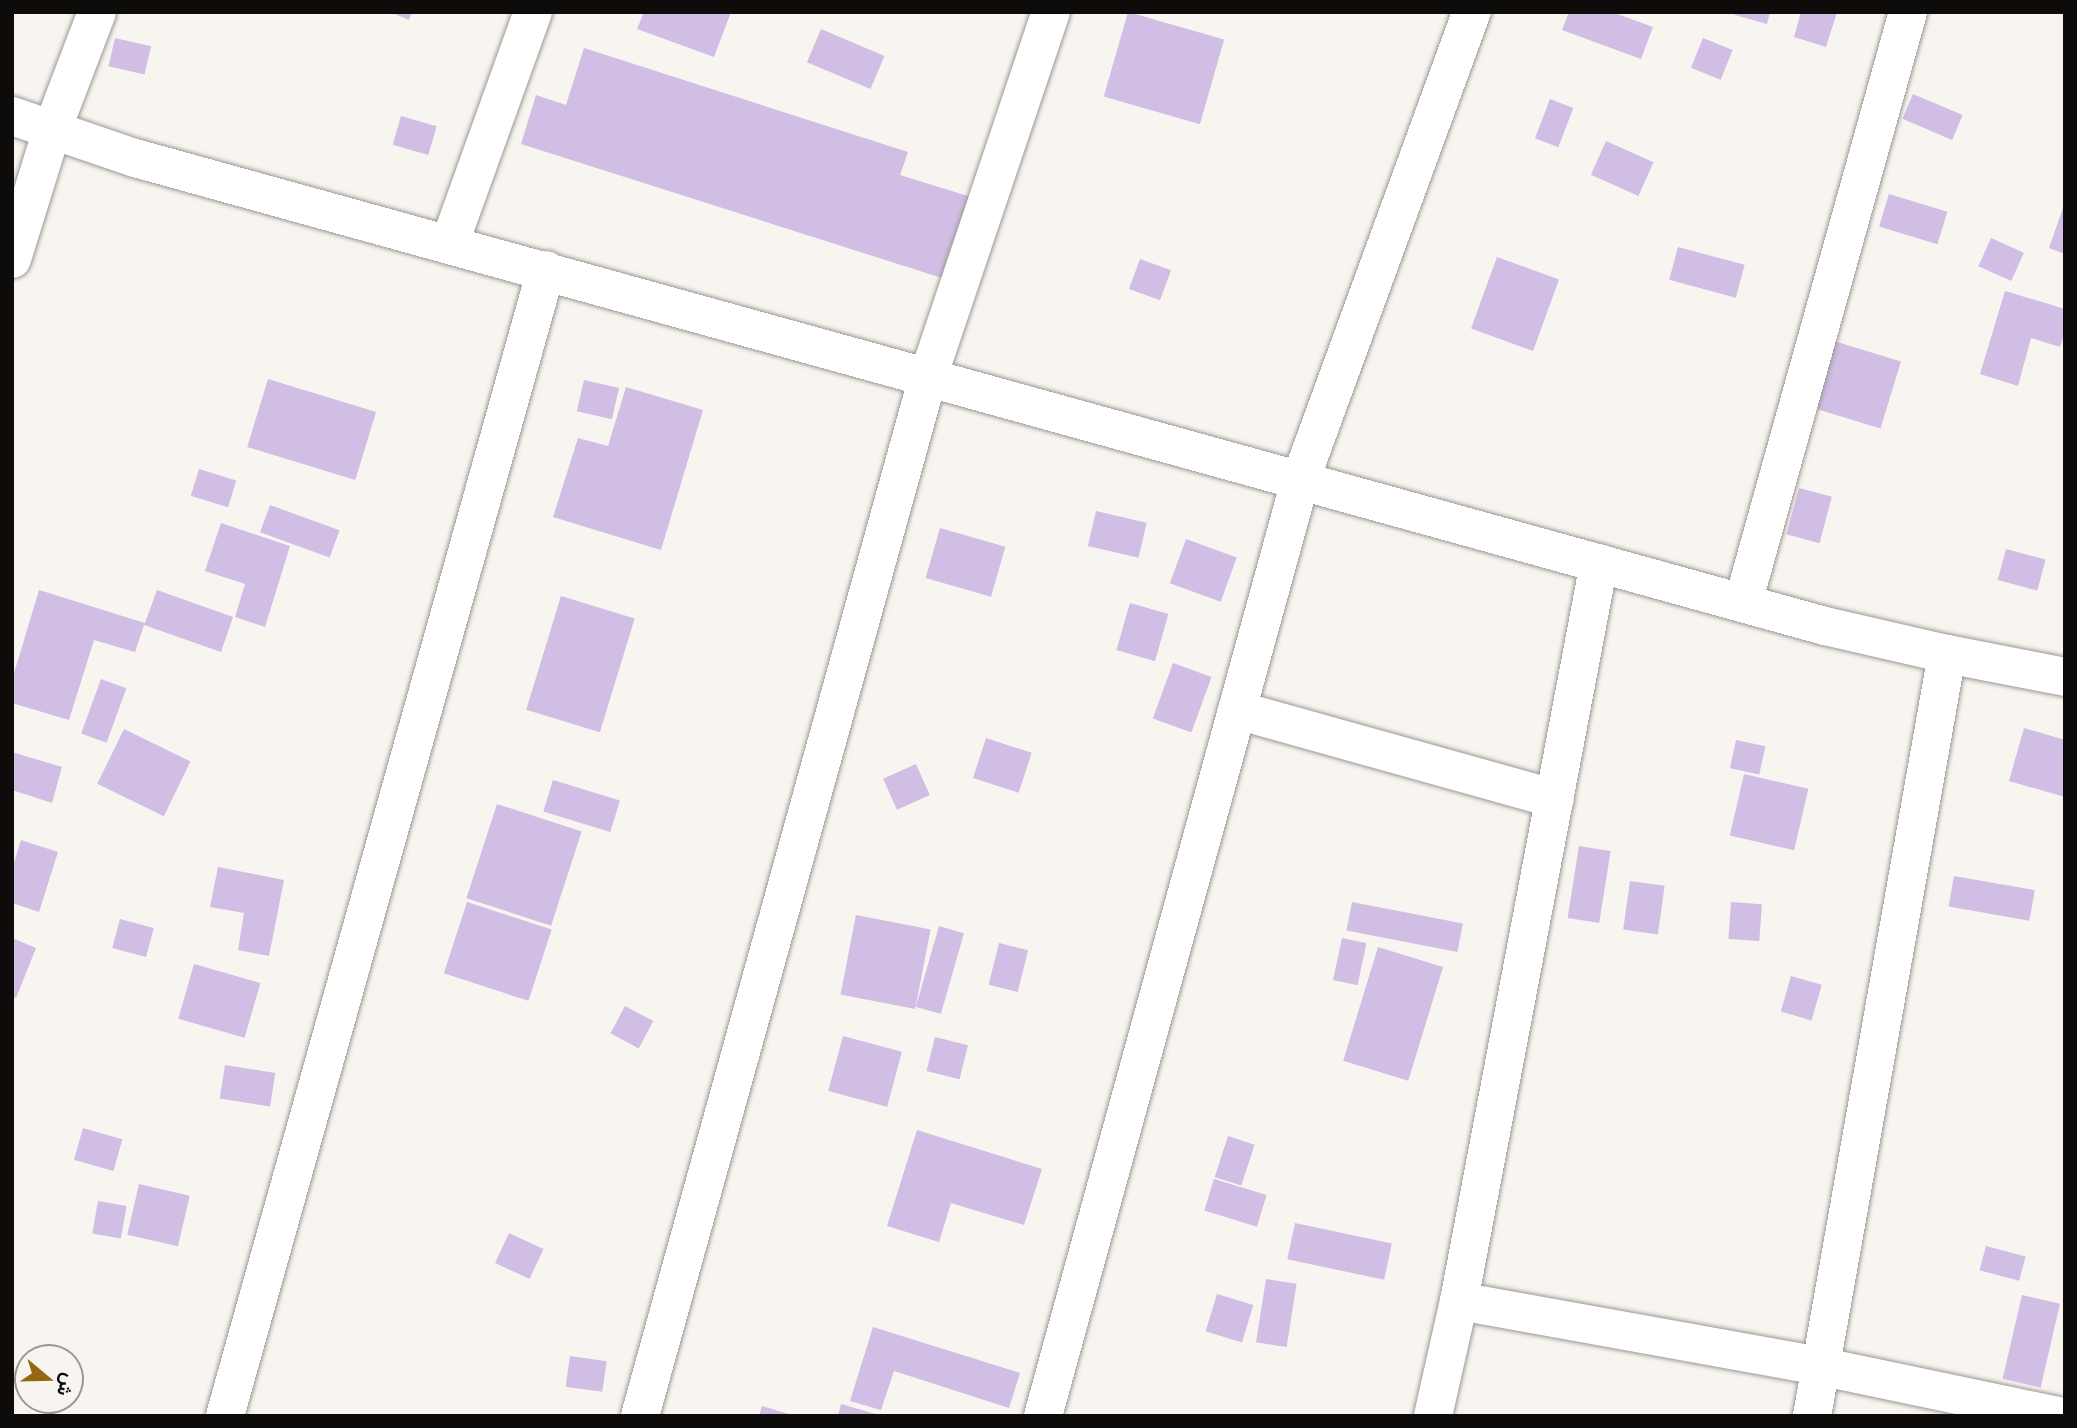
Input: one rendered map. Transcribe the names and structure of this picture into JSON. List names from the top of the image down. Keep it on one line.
{"north":"right"}
